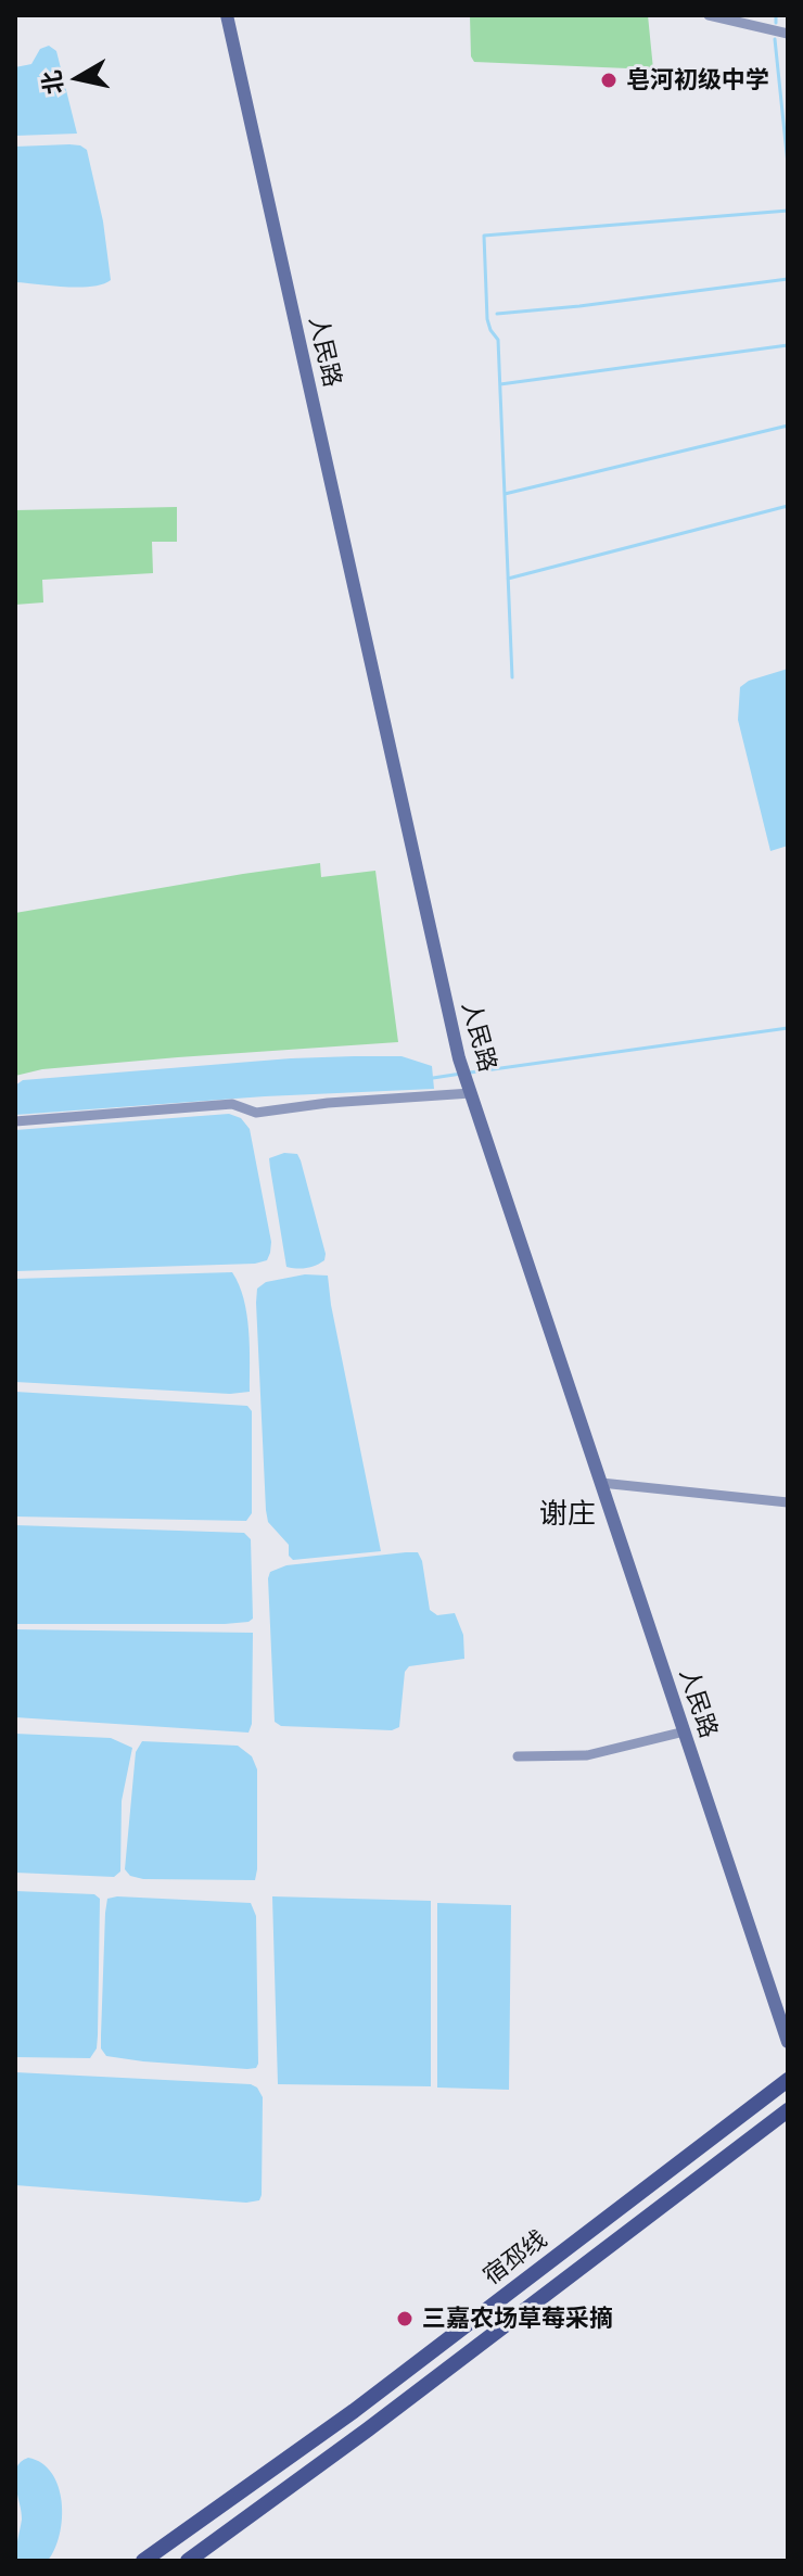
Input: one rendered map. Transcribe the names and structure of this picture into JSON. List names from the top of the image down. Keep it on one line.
{"streets":{"main road":["宿邳线"],"street":["人民路"]},"districts":["谢庄"],"places":["皂河初级中学","三嘉农场草莓采摘"],"north":"left"}
